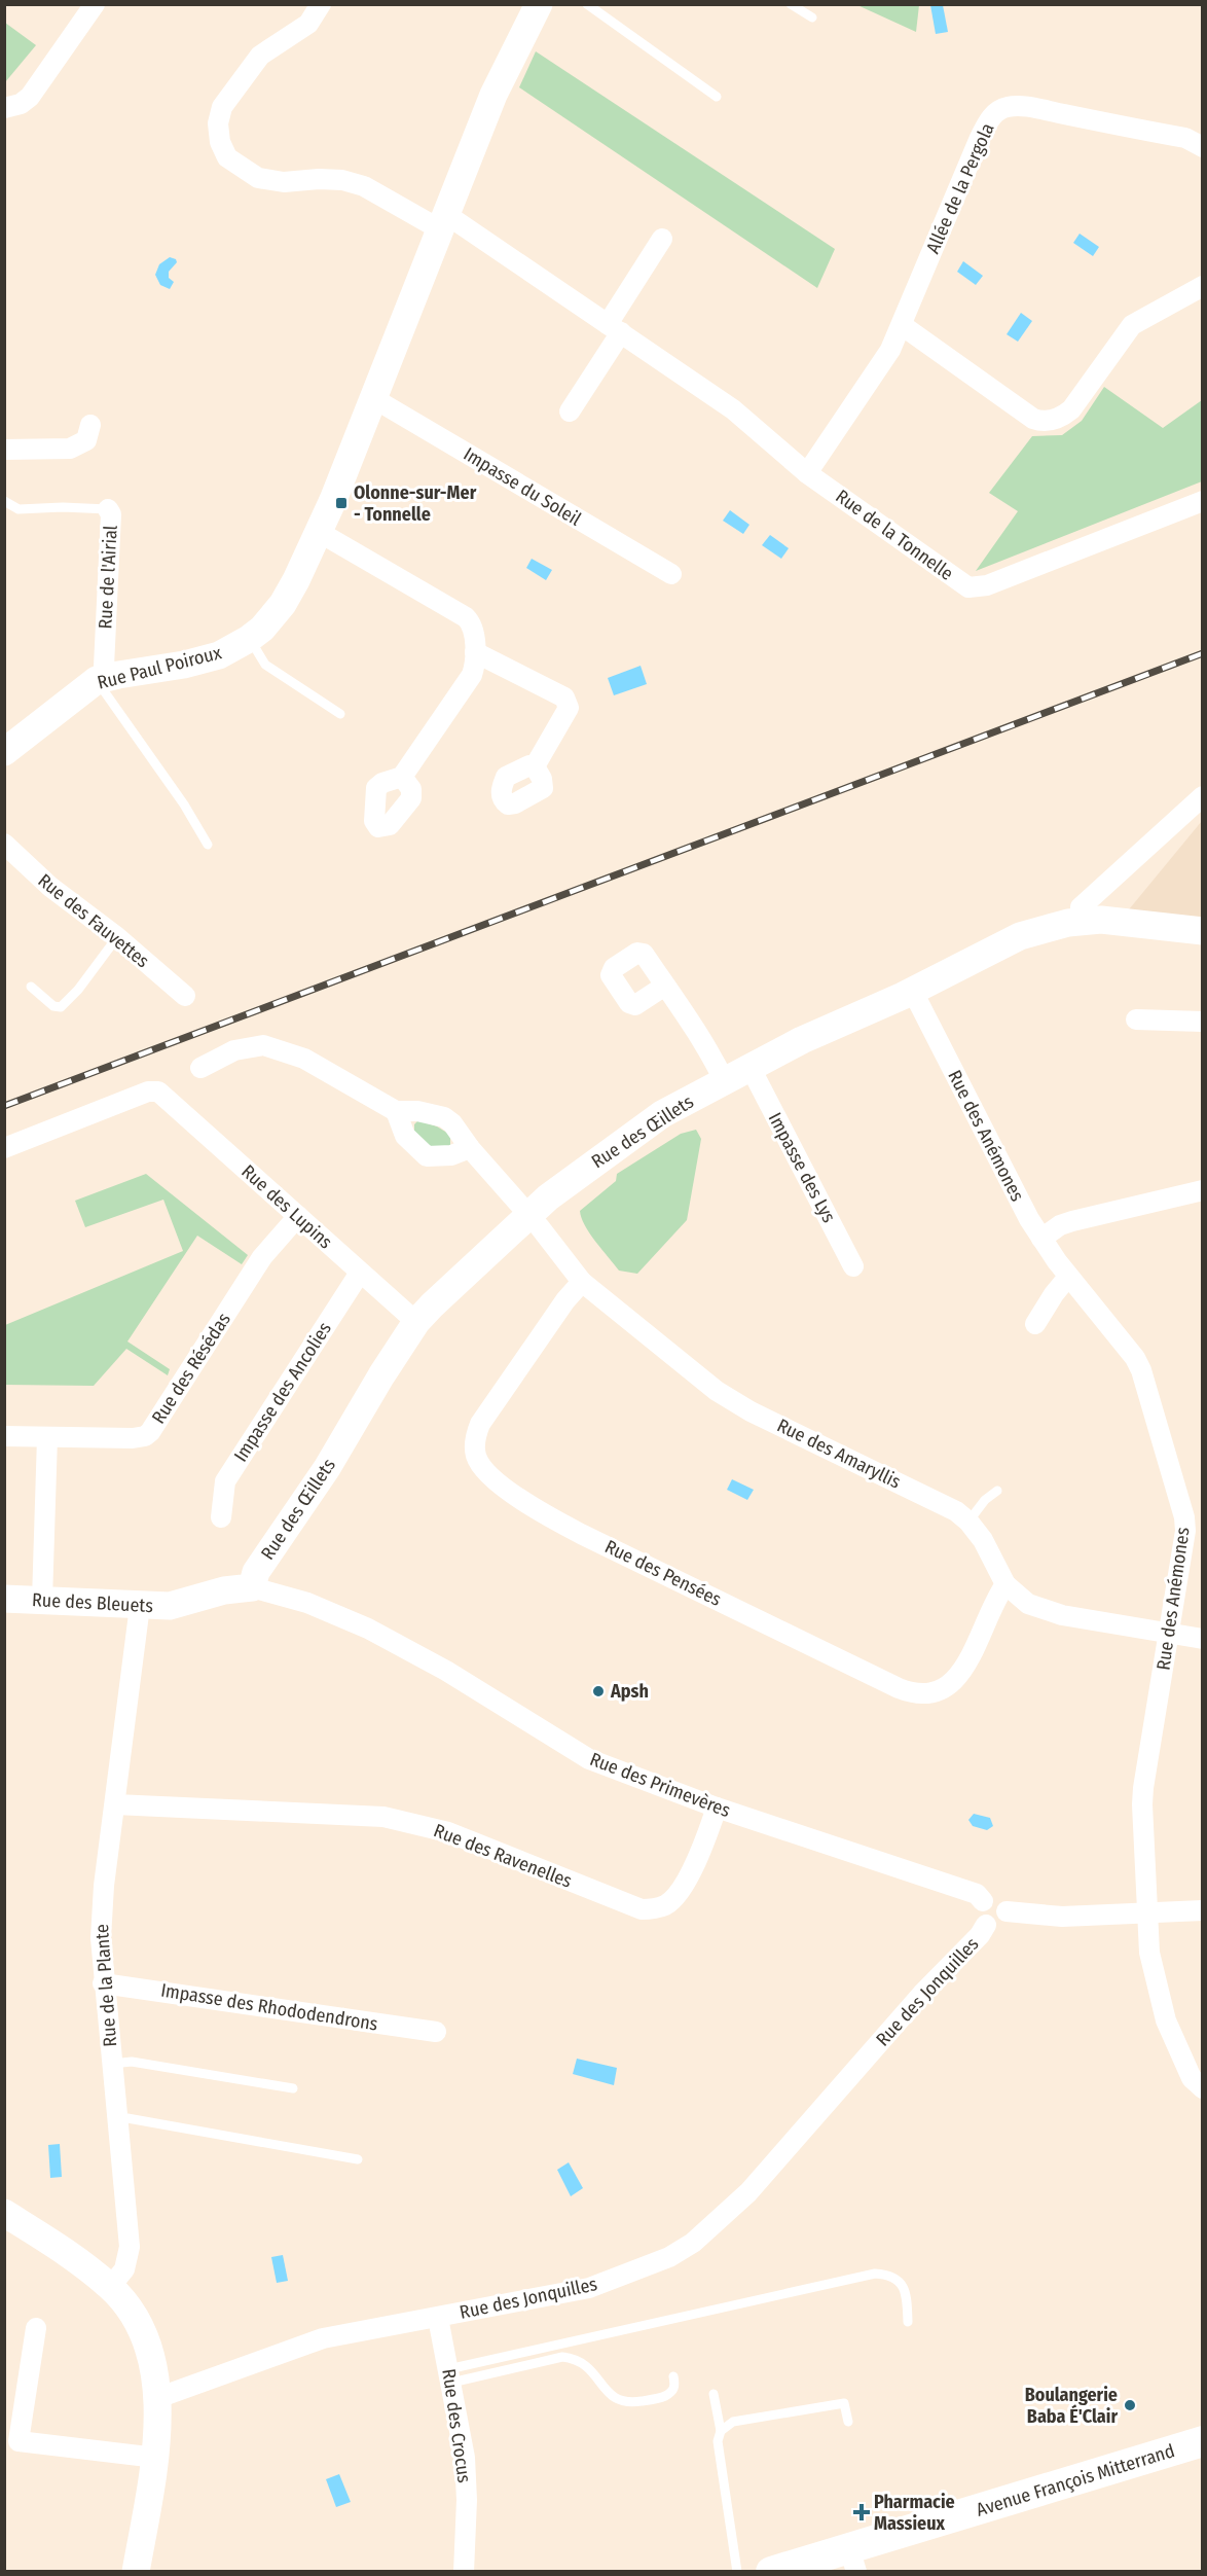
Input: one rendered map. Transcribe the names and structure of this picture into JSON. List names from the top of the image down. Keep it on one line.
{"streets":{"main road":["Avenue François Mitterrand"],"street":["Allée de la Pergola","Impasse du Soleil","Rue de la Tonnelle","Rue de l'Airial","Rue Paul Poiroux","Rue des Fauvettes","Rue des Œillets","Rue des Anémones","Impasse des Lys","Rue des Lupins","Rue des Résédas","Impasse des Ancolies","Rue des Amaryllis","Rue des Pensées","Rue des Bleuets","Rue des Primevères","Rue des Ravenelles","Rue de la Plante","Rue des Jonquilles","Impasse des Rhododendrons","Rue des Crocus"]},"crossings":[["Allée de la Pergola","Rue de la Tonnelle"],["Impasse du Soleil","Rue Paul Poiroux"],["Rue de la Tonnelle","Rue Paul Poiroux"],["Rue de l'Airial","Rue Paul Poiroux"],["Rue des Œillets","Rue des Anémones"],["Rue des Œillets","Impasse des Lys"],["Rue des Œillets","Rue des Lupins"],["Rue des Œillets","Rue des Amaryllis"],["Rue des Œillets","Rue des Bleuets"],["Rue des Œillets","Rue des Primevères"],["Rue des Anémones","Rue des Amaryllis"],["Rue des Lupins","Rue des Résédas"],["Rue des Lupins","Impasse des Ancolies"],["Rue des Amaryllis","Rue des Pensées"],["Rue des Bleuets","Rue des Primevères"],["Rue des Bleuets","Rue de la Plante"],["Rue des Primevères","Rue des Ravenelles"],["Rue des Primevères","Rue des Jonquilles"],["Rue des Ravenelles","Rue de la Plante"],["Rue de la Plante","Impasse des Rhododendrons"],["Rue des Jonquilles","Rue des Crocus"]],"places":{"transit":["Olonne-sur-Mer - Tonnelle"],"other":["Apsh","Boulangerie Baba É'Clair"],"health":["Pharmacie Massieux"]}}
